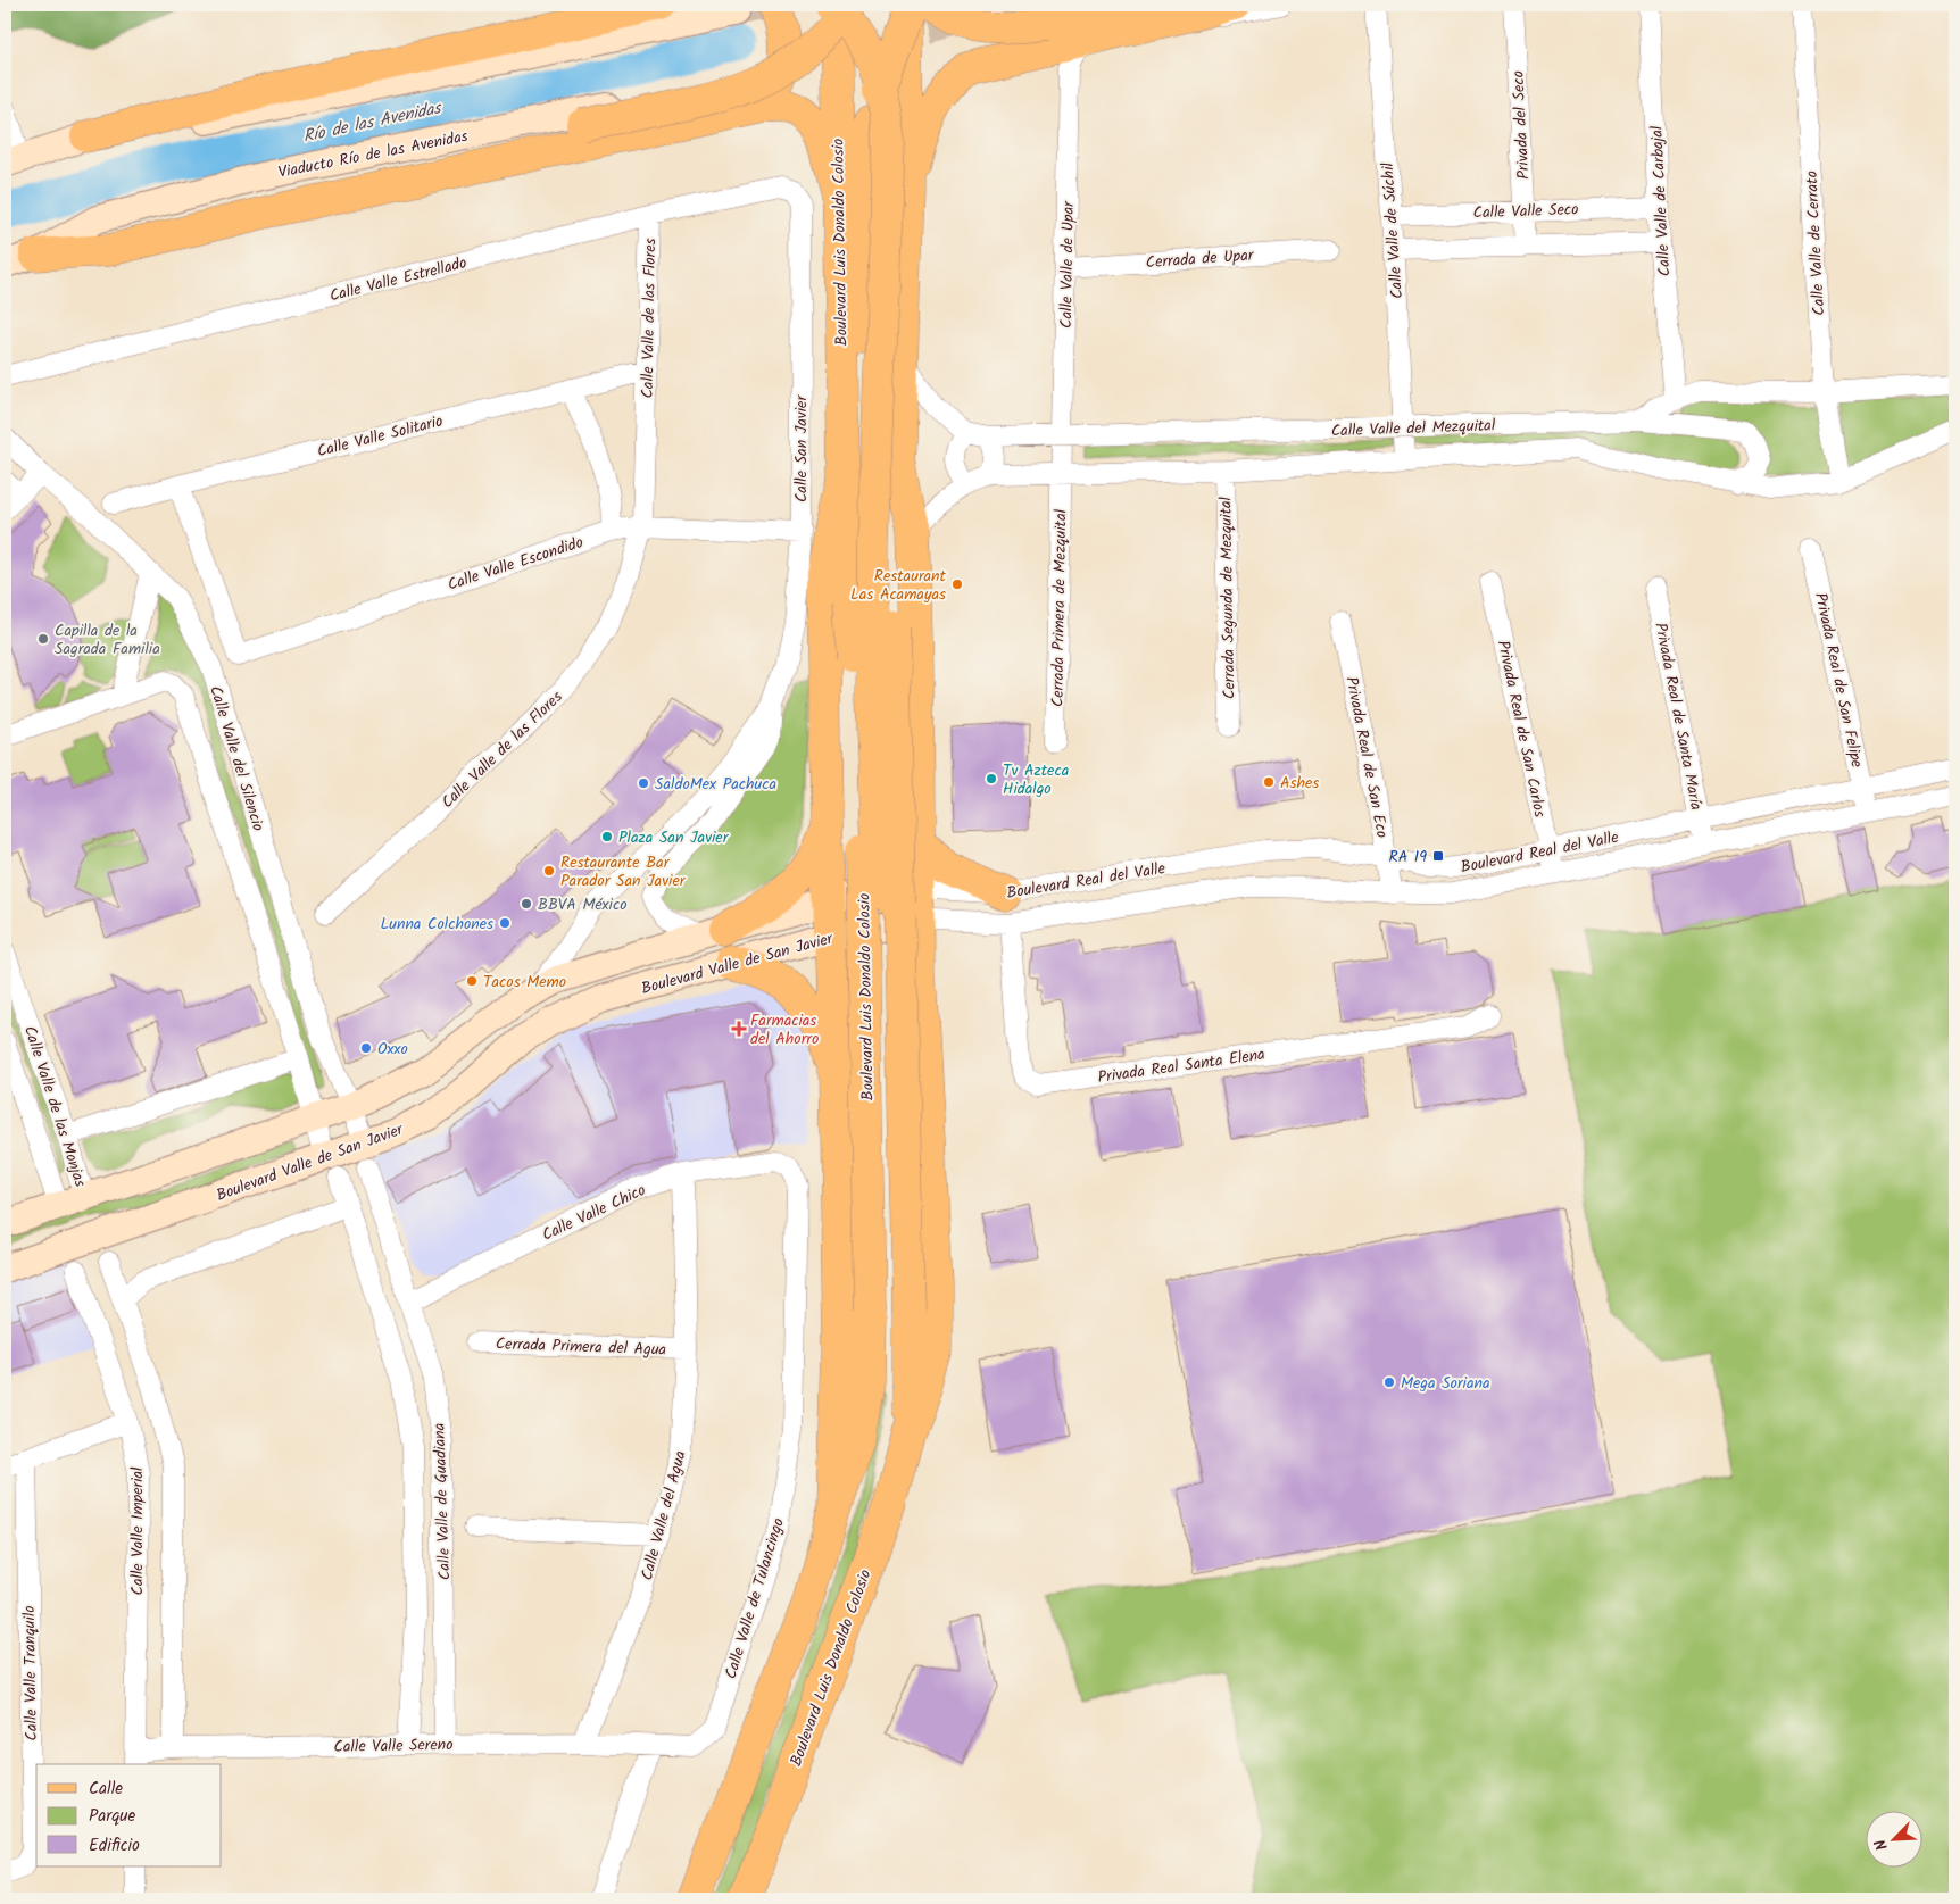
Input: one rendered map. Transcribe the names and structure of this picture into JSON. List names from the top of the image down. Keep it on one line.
{"streets":{"main road":["Boulevard Luis Donaldo Colosio","Boulevard Valle de San Javier"],"street":["Privada del Seco","Calle Valle de Carbajal","Calle Valle Seco","Calle Valle de Súchil","Calle Valle de Cerrato","Cerrada de Upar","Calle Valle de Upar","Calle Valle Estrellado","Calle Valle de las Flores","Calle Valle del Mezquital","Calle Valle Solitario","Calle San Javier","Calle Valle Escondido","Cerrada Segunda de Mezquital","Cerrada Primera de Mezquital","Privada Real de San Felipe","Privada Real de Santa María","Privada Real de San Carlos","Privada Real de San Eco","Calle Valle del Silencio","Boulevard Real del Valle","Privada Real Santa Elena","Calle Valle de las Monjas","Calle Valle Chico","Cerrada Primera del Agua","Calle Valle de Guadiana","Calle Valle del Agua","Calle Valle Imperial","Calle Valle de Tulancingo","Calle Valle Tranquilo","Calle Valle Sereno"]},"crossings":[["Privada del Seco","Calle Valle Seco"],["Calle Valle de Carbajal","Calle Valle Seco"],["Calle Valle Seco","Calle Valle de Súchil"],["Calle Valle de Súchil","Calle Valle del Mezquital"],["Boulevard Luis Donaldo Colosio","Calle Valle del Mezquital"],["Boulevard Luis Donaldo Colosio","Boulevard Real del Valle"],["Boulevard Luis Donaldo Colosio","Boulevard Valle de San Javier"],["Calle Valle de Cerrato","Calle Valle del Mezquital"],["Cerrada de Upar","Calle Valle de Upar"],["Calle Valle de Upar","Calle Valle del Mezquital"],["Calle Valle de Upar","Cerrada Primera de Mezquital"],["Calle Valle Estrellado","Calle Valle de las Flores"],["Calle Valle Estrellado","Calle San Javier"],["Calle Valle de las Flores","Calle Valle Solitario"],["Calle Valle de las Flores","Calle Valle Escondido"],["Calle Valle del Mezquital","Cerrada Segunda de Mezquital"],["Calle Valle del Mezquital","Cerrada Primera de Mezquital"],["Calle Valle Solitario","Calle Valle Escondido"],["Calle San Javier","Calle Valle Escondido"],["Privada Real de San Felipe","Boulevard Real del Valle"],["Privada Real de Santa María","Boulevard Real del Valle"],["Privada Real de San Carlos","Boulevard Real del Valle"],["Privada Real de San Eco","Boulevard Real del Valle"],["Calle Valle del Silencio","Boulevard Valle de San Javier"],["Calle Valle del Silencio","Calle Valle de Guadiana"],["Boulevard Real del Valle","Boulevard Valle de San Javier"],["Boulevard Real del Valle","Privada Real Santa Elena"],["Boulevard Valle de San Javier","Calle Valle de Guadiana"],["Calle Valle Chico","Calle Valle de Guadiana"],["Calle Valle Chico","Calle Valle del Agua"],["Calle Valle Chico","Calle Valle de Tulancingo"],["Cerrada Primera del Agua","Calle Valle del Agua"],["Calle Valle de Guadiana","Calle Valle Sereno"],["Calle Valle del Agua","Calle Valle Sereno"],["Calle Valle Imperial","Calle Valle Sereno"],["Calle Valle de Tulancingo","Calle Valle Sereno"]],"water":["Río de las Avenidas"],"places":{"other":["Restaurant Las Acamayas","Capilla de la Sagrada Familia","Tv Azteca Hidalgo","Ashes","SaldoMex Pachuca","Plaza San Javier","Restaurante Bar Parador San Javier","BBVA México","Lunna Colchones","Tacos Memo","Oxxo","Mega Soriana"],"transit":["RA 19"],"health":["Farmacias del Ahorro"]},"legend":["Calle","Parque","Edificio"],"north":"bottom left"}
